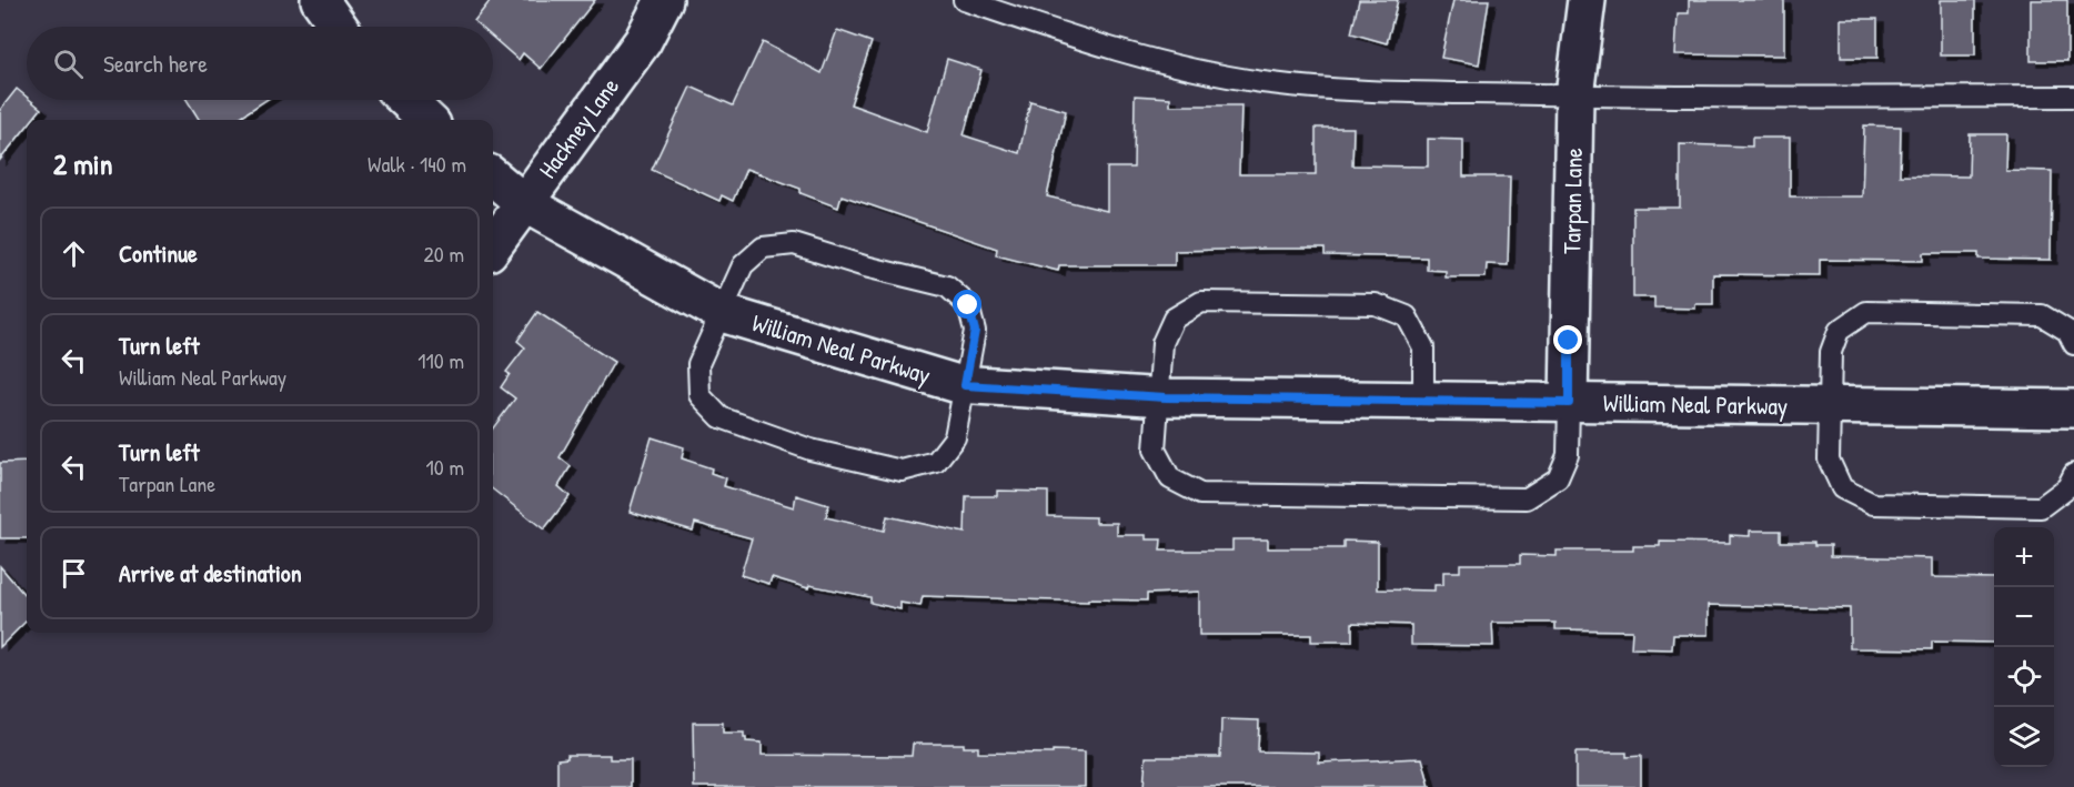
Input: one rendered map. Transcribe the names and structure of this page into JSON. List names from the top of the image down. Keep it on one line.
{"streets":{"street":["Hackney Lane","Tarpan Lane","William Neal Parkway"]},"crossings":[["Hackney Lane","William Neal Parkway"],["Tarpan Lane","William Neal Parkway"]],"page":{"search":"Search here","heading":["2 min","Walk · 140 m"],"list":[["Continue","20 m"],["Turn left","William Neal Parkway","110 m"],["Turn left","Tarpan Lane","10 m"],"Arrive at destination"],"map_buttons":["+","−"]}}
